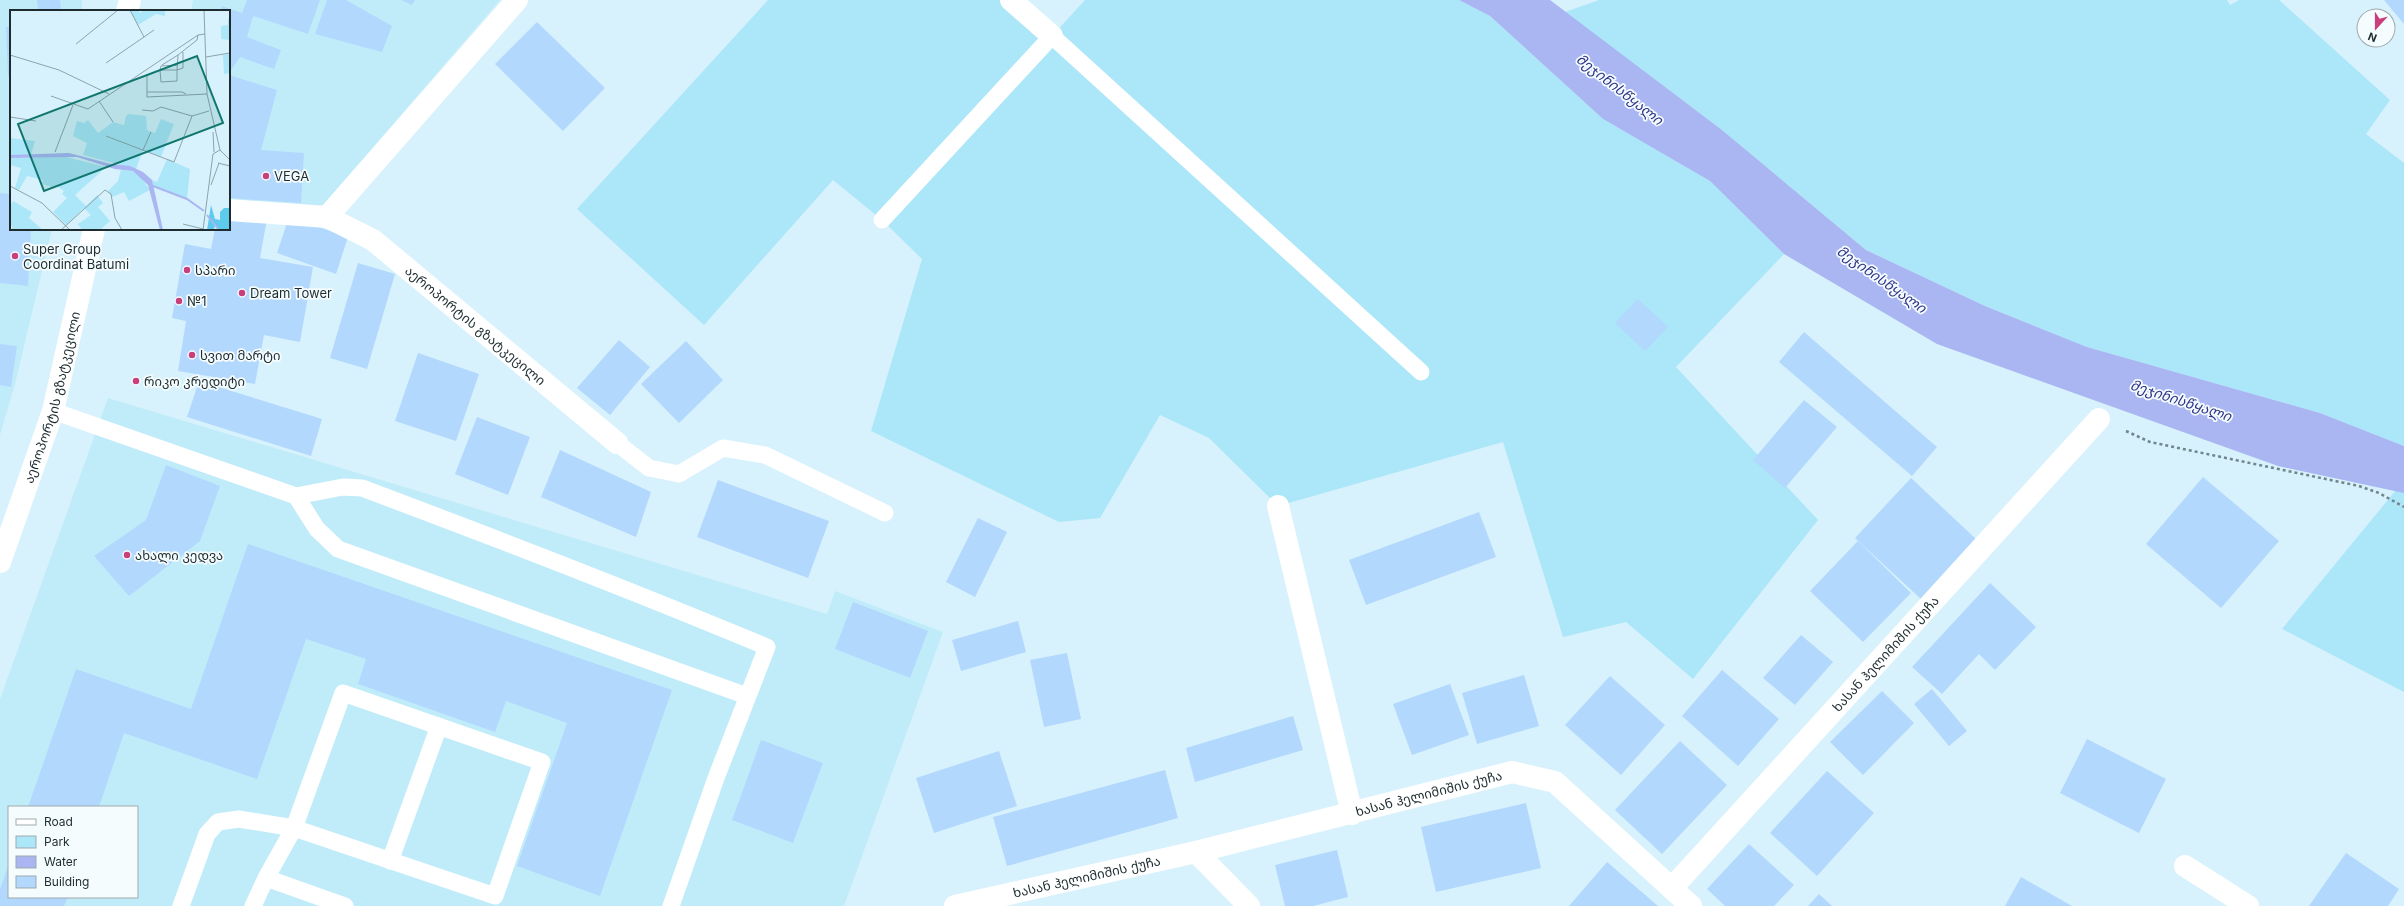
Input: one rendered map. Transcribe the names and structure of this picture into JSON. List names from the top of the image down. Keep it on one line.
{"streets":{"street":["აეროპორტის გზატკეცილი","ხასან ჰელიმიშის ქუჩა"]},"water":["მეჯინისწყალი"],"places":["VEGA","Super Group Coordinat Batumi","სპარი","Dream Tower","№1","სვით მარტი","რიკო კრედიტი","ახალი კედვა"],"legend":["Road","Park","Water","Building"],"north":"bottom"}
